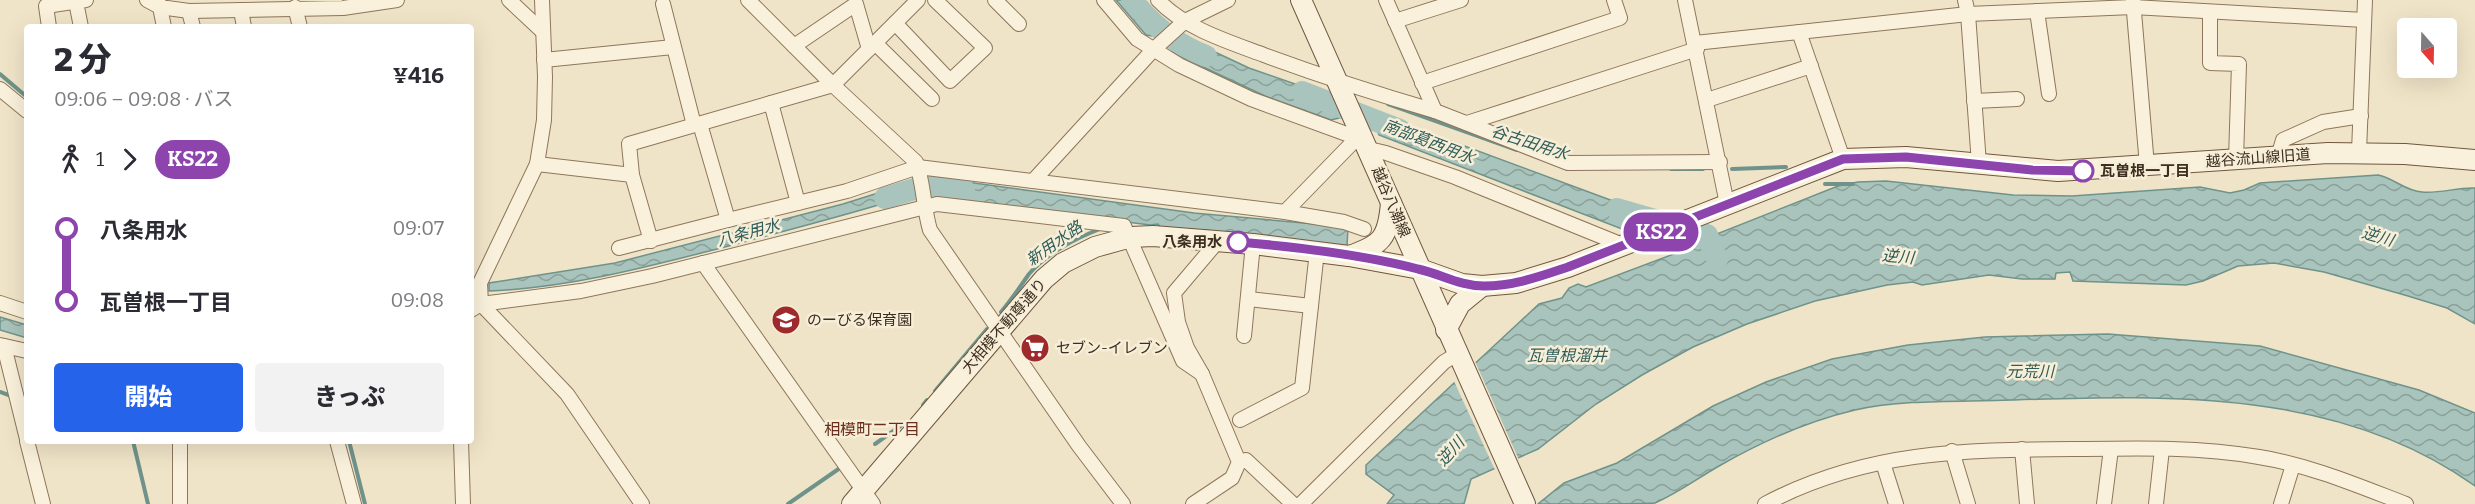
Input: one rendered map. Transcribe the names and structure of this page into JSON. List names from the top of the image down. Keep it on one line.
{"streets":{"street":["越谷流山線旧道","越谷八潮線","大相模不動尊通り"]},"crossings":[["越谷流山線旧道","越谷八潮線"],["越谷流山線旧道","大相模不動尊通り"],["越谷八潮線","大相模不動尊通り"]],"districts":["相模町二丁目"],"water":["南部葛西用水","谷古田用水","八条用水","逆川","新用水路","瓦曽根溜井","元荒川"],"places":{"other":["瓦曽根一丁目","八条用水"],"school or university":["のーびる保育園"],"supermarket":["セブン-イレブン"]},"lines":["bus line KS22"],"north":"bottom","page":{"on_map":"KS22","heading":["2 分","09:06 – 09:08 · バス","¥416"],"legs":["1","KS22"],"list":[{"name":"八条用水","value":"09:07"},{"name":"瓦曽根一丁目","value":"09:08"}],"buttons":["開始","きっぷ"]}}
